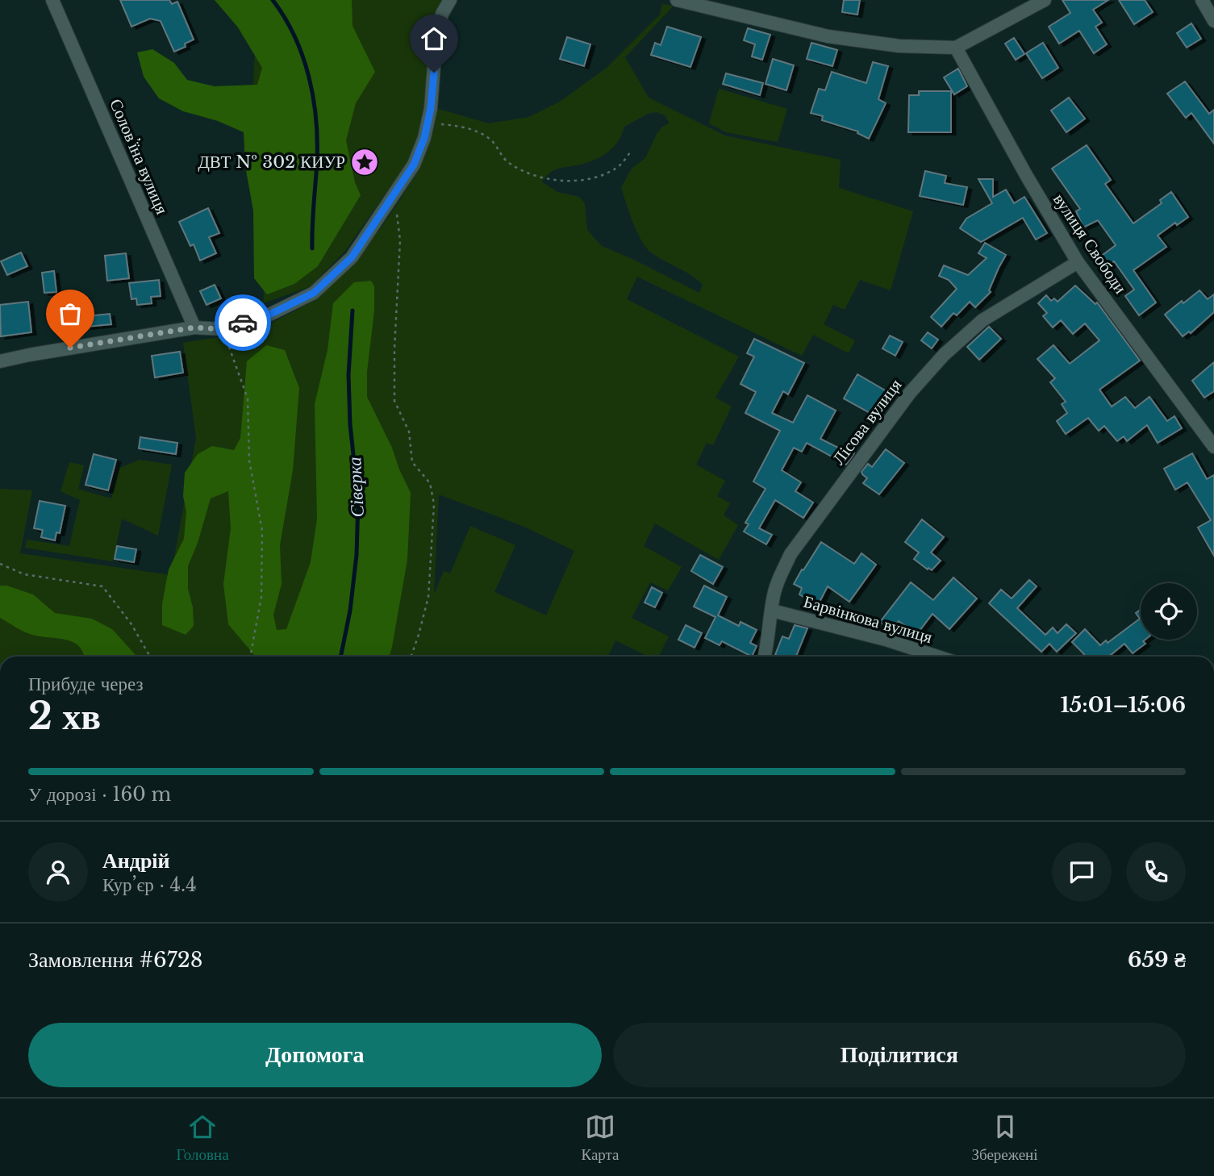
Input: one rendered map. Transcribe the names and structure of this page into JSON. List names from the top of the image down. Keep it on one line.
{"streets":{"street":["Соловʼїна вулиця","вулиця Свободи","Лісова вулиця","Барвінкова вулиця"]},"crossings":[["вулиця Свободи","Лісова вулиця"],["Лісова вулиця","Барвінкова вулиця"]],"water":["Сіверка"],"places":{"place":["ДВТ № 302 КИУР"]},"page":{"heading":["2 хв","Прибуде через","15:01–15:06"],"panel":["Андрій","Кур’єр · 4.4","Замовлення #6728","659 ₴"],"bar":"У дорозі · 160 m","buttons":["Допомога","Поділитися"],"tabs":["Головна","Карта","Збережені"]}}
